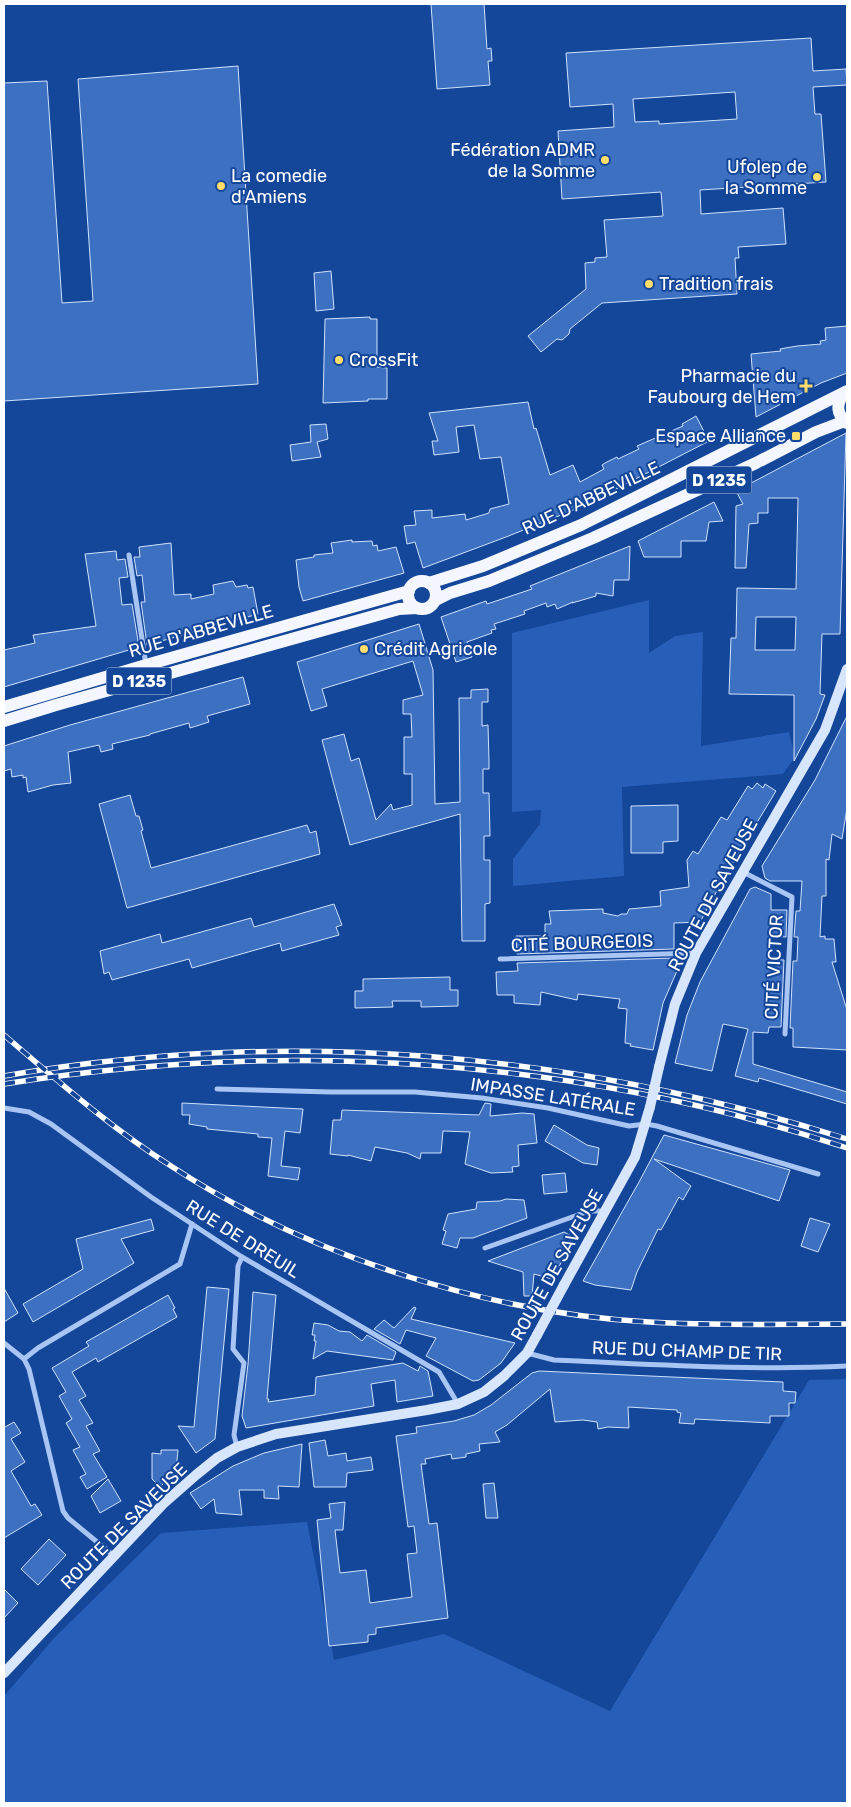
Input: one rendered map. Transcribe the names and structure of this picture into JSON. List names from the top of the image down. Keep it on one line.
{"streets":{"main road":["D 1235","RUE D'ABBEVILLE","ROUTE DE SAVEUSE"],"street":["CITÉ BOURGEOIS","CITÉ VICTOR","IMPASSE LATÉRALE","RUE DE DREUIL","RUE DU CHAMP DE TIR"]},"crossings":[["ROUTE DE SAVEUSE","CITÉ BOURGEOIS"],["ROUTE DE SAVEUSE","CITÉ VICTOR"],["ROUTE DE SAVEUSE","IMPASSE LATÉRALE"],["ROUTE DE SAVEUSE","RUE DE DREUIL"],["ROUTE DE SAVEUSE","RUE DU CHAMP DE TIR"]],"places":{"other":["Fédération ADMR de la Somme","Ufolep de la Somme","La comedie d'Amiens","Tradition frais","CrossFit","Crédit Agricole"],"health":["Pharmacie du Faubourg de Hem"],"transit":["Espace Alliance"]}}
